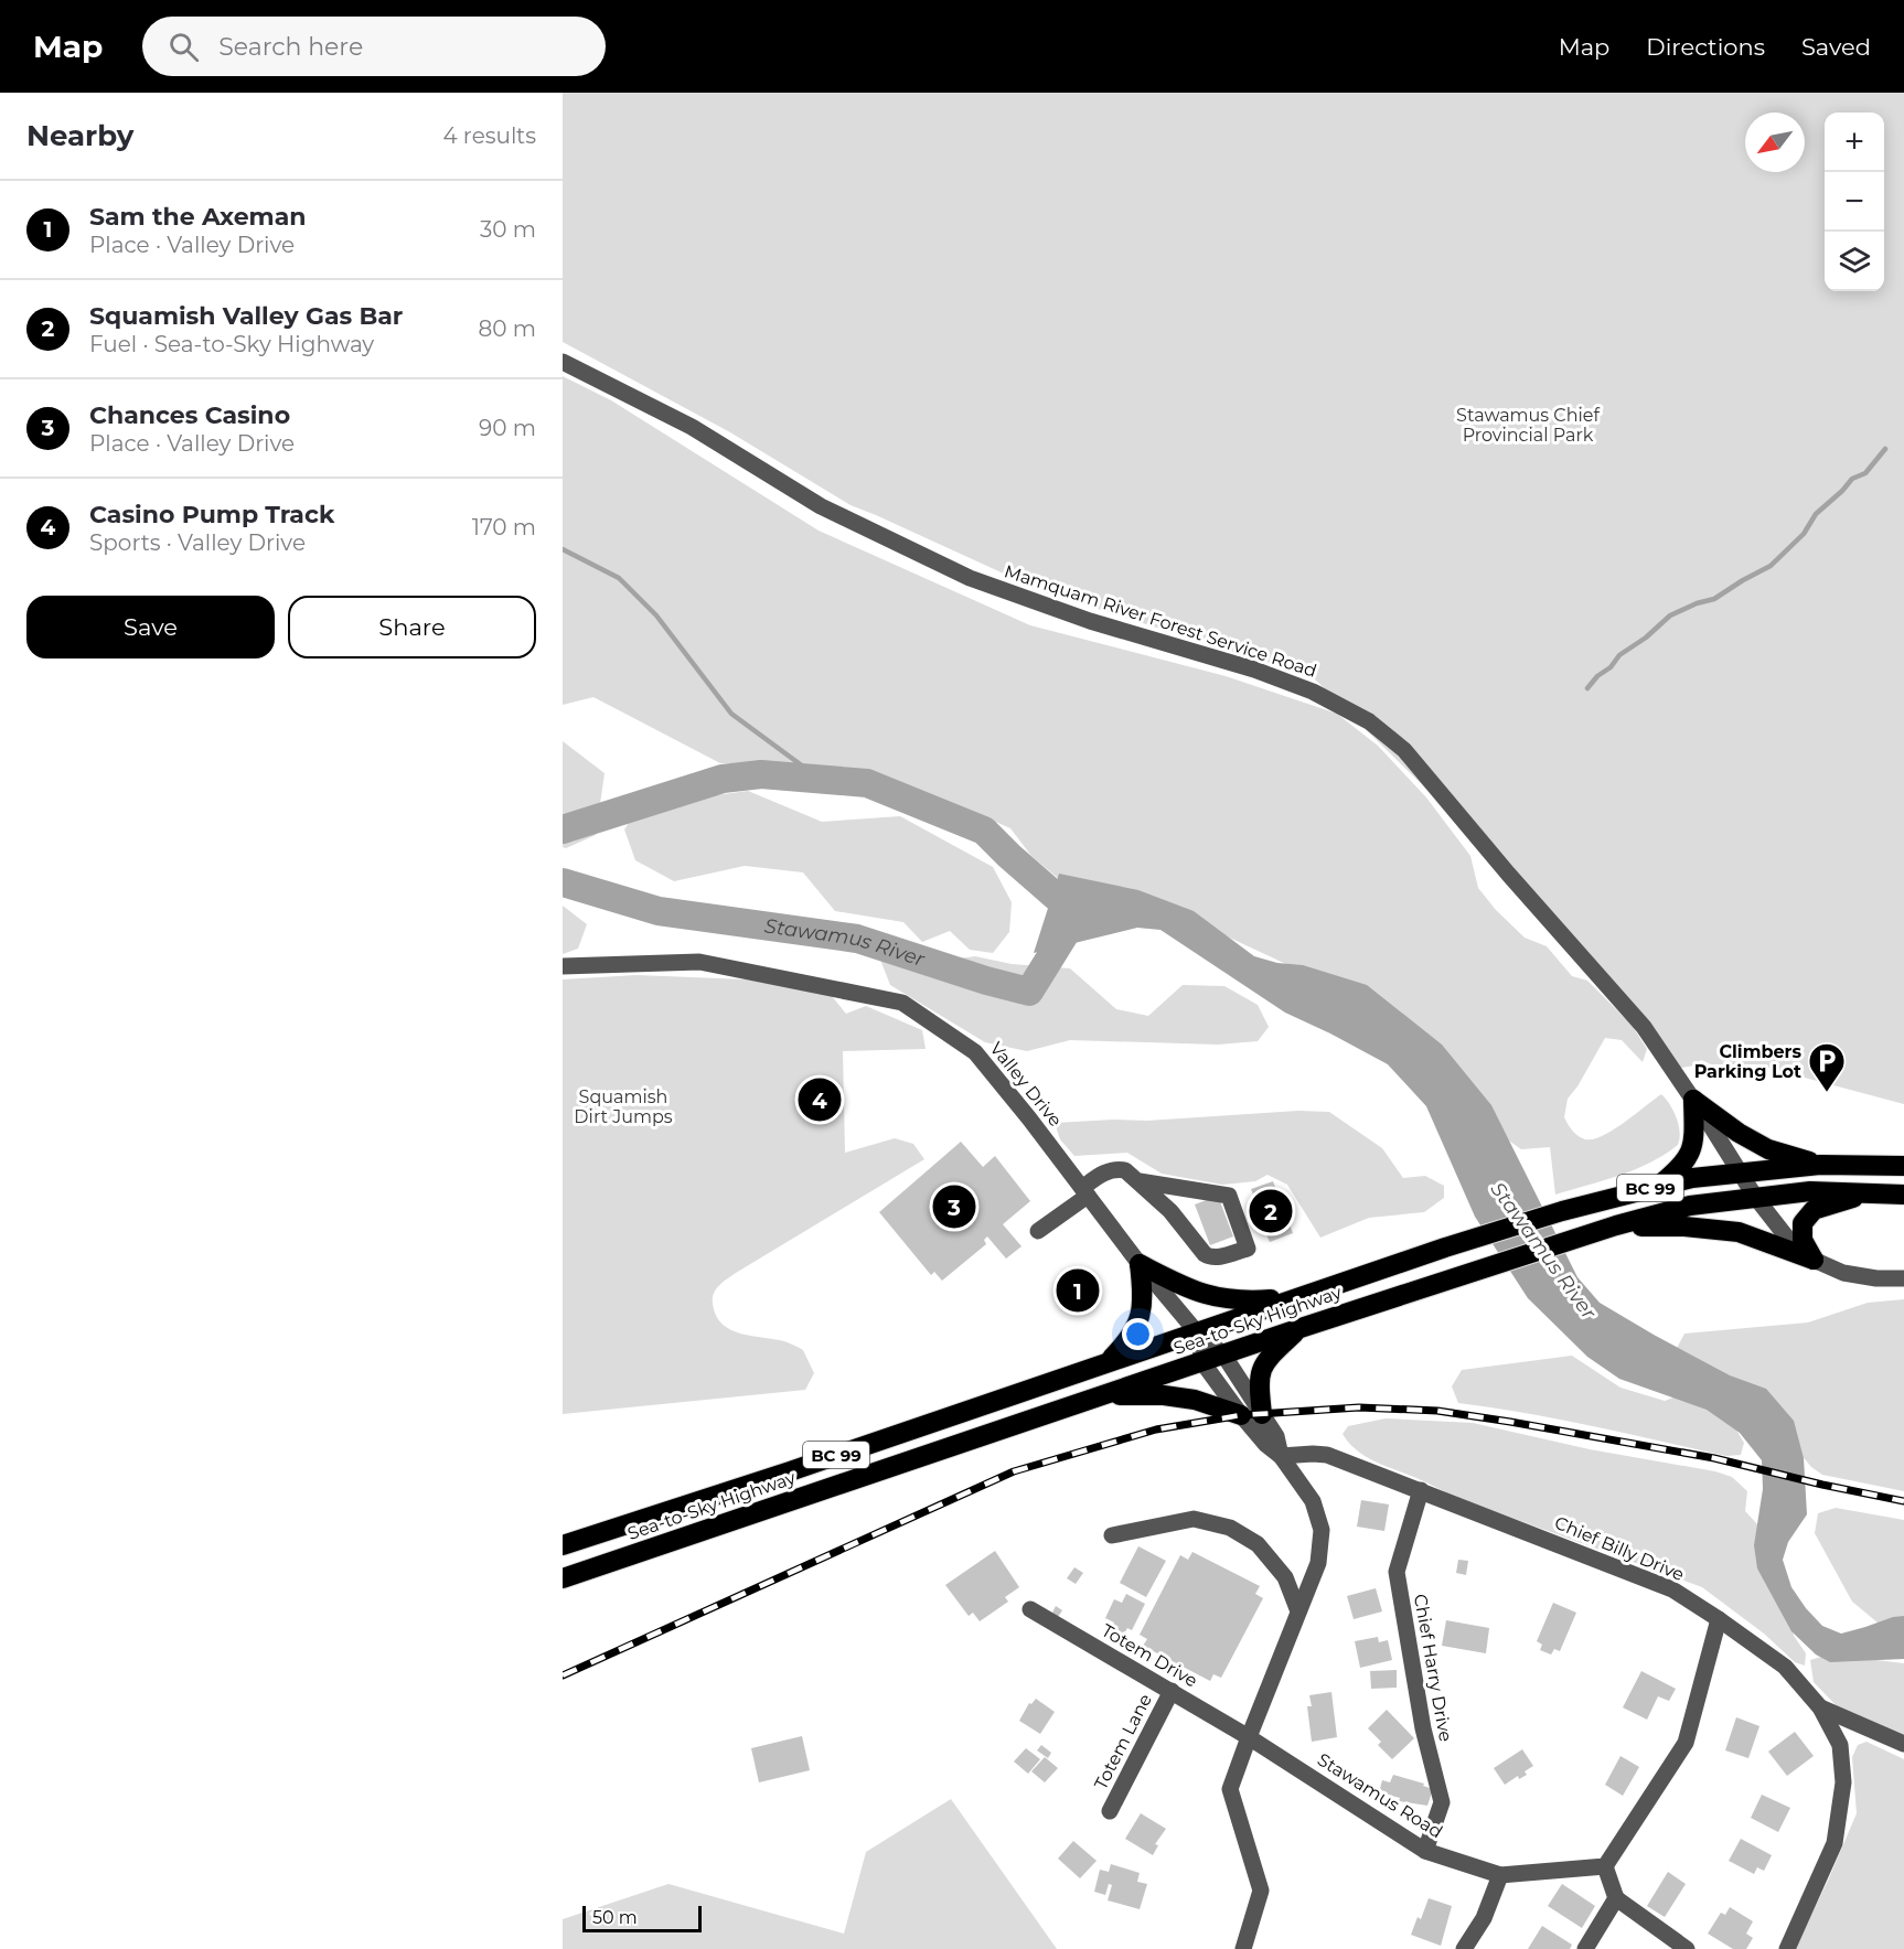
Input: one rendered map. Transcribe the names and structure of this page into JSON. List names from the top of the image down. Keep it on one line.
{"streets":{"highway":["BC 99","Sea-to-Sky Highway"],"street":["Mamquam River Forest Service Road","Valley Drive","Chief Billy Drive","Totem Drive","Chief Harry Drive","Totem Lane","Stawamus Road"]},"crossings":[["Mamquam River Forest Service Road","Sea-to-Sky Highway"],["Valley Drive","Sea-to-Sky Highway"],["Chief Billy Drive","Chief Harry Drive"],["Totem Drive","Totem Lane"],["Totem Drive","Stawamus Road"],["Chief Harry Drive","Stawamus Road"]],"water":["Stawamus River"],"parks":["Stawamus Chief Provincial Park","Squamish Dirt Jumps"],"places":{"parking":["Climbers Parking Lot"]},"scale_bar":"50 m","north":"bottom left","page":{"header":"Map","search":"Search here","nav":["Map","Directions","Saved"],"heading":["Nearby","4 results"],"map_buttons":["+","−"],"list":[{"mark":"1","name":"Sam the Axeman","note":"Place · Valley Drive","value":"30 m"},{"mark":"2","name":"Squamish Valley Gas Bar","note":"Fuel · Sea-to-Sky Highway","value":"80 m"},{"mark":"3","name":"Chances Casino","note":"Place · Valley Drive","value":"90 m"},{"mark":"4","name":"Casino Pump Track","note":"Sports · Valley Drive","value":"170 m"}],"buttons":["Save","Share"],"pins":["4","3","2","1"],"scale":"50 m"}}
